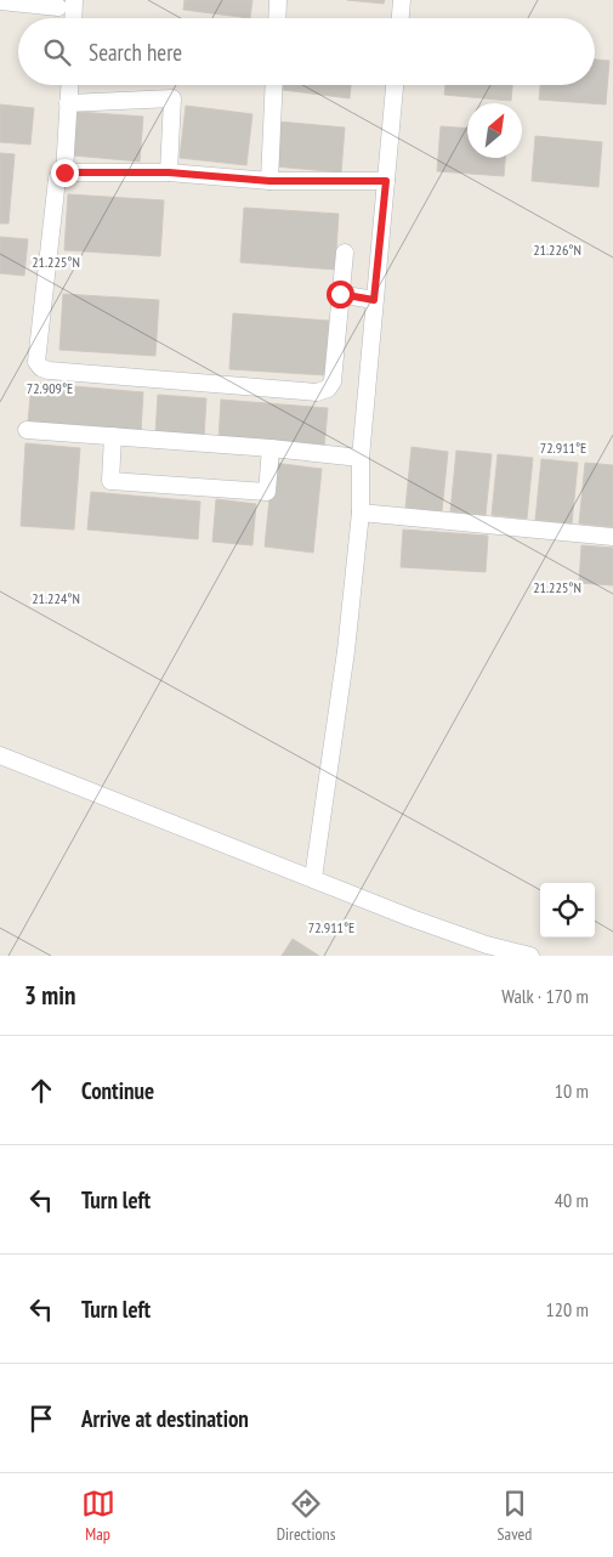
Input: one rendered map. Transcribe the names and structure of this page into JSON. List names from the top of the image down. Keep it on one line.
{"north":"top right","page":{"search":"Search here","heading":["3 min","Walk · 170 m"],"list":[["Continue","10 m"],["Turn left","40 m"],["Turn left","120 m"],"Arrive at destination"],"nav":["Map","Directions","Saved"]},"coordinates":["21.226°N","21.225°N","72.909°E","72.911°E","21.224°N"]}
